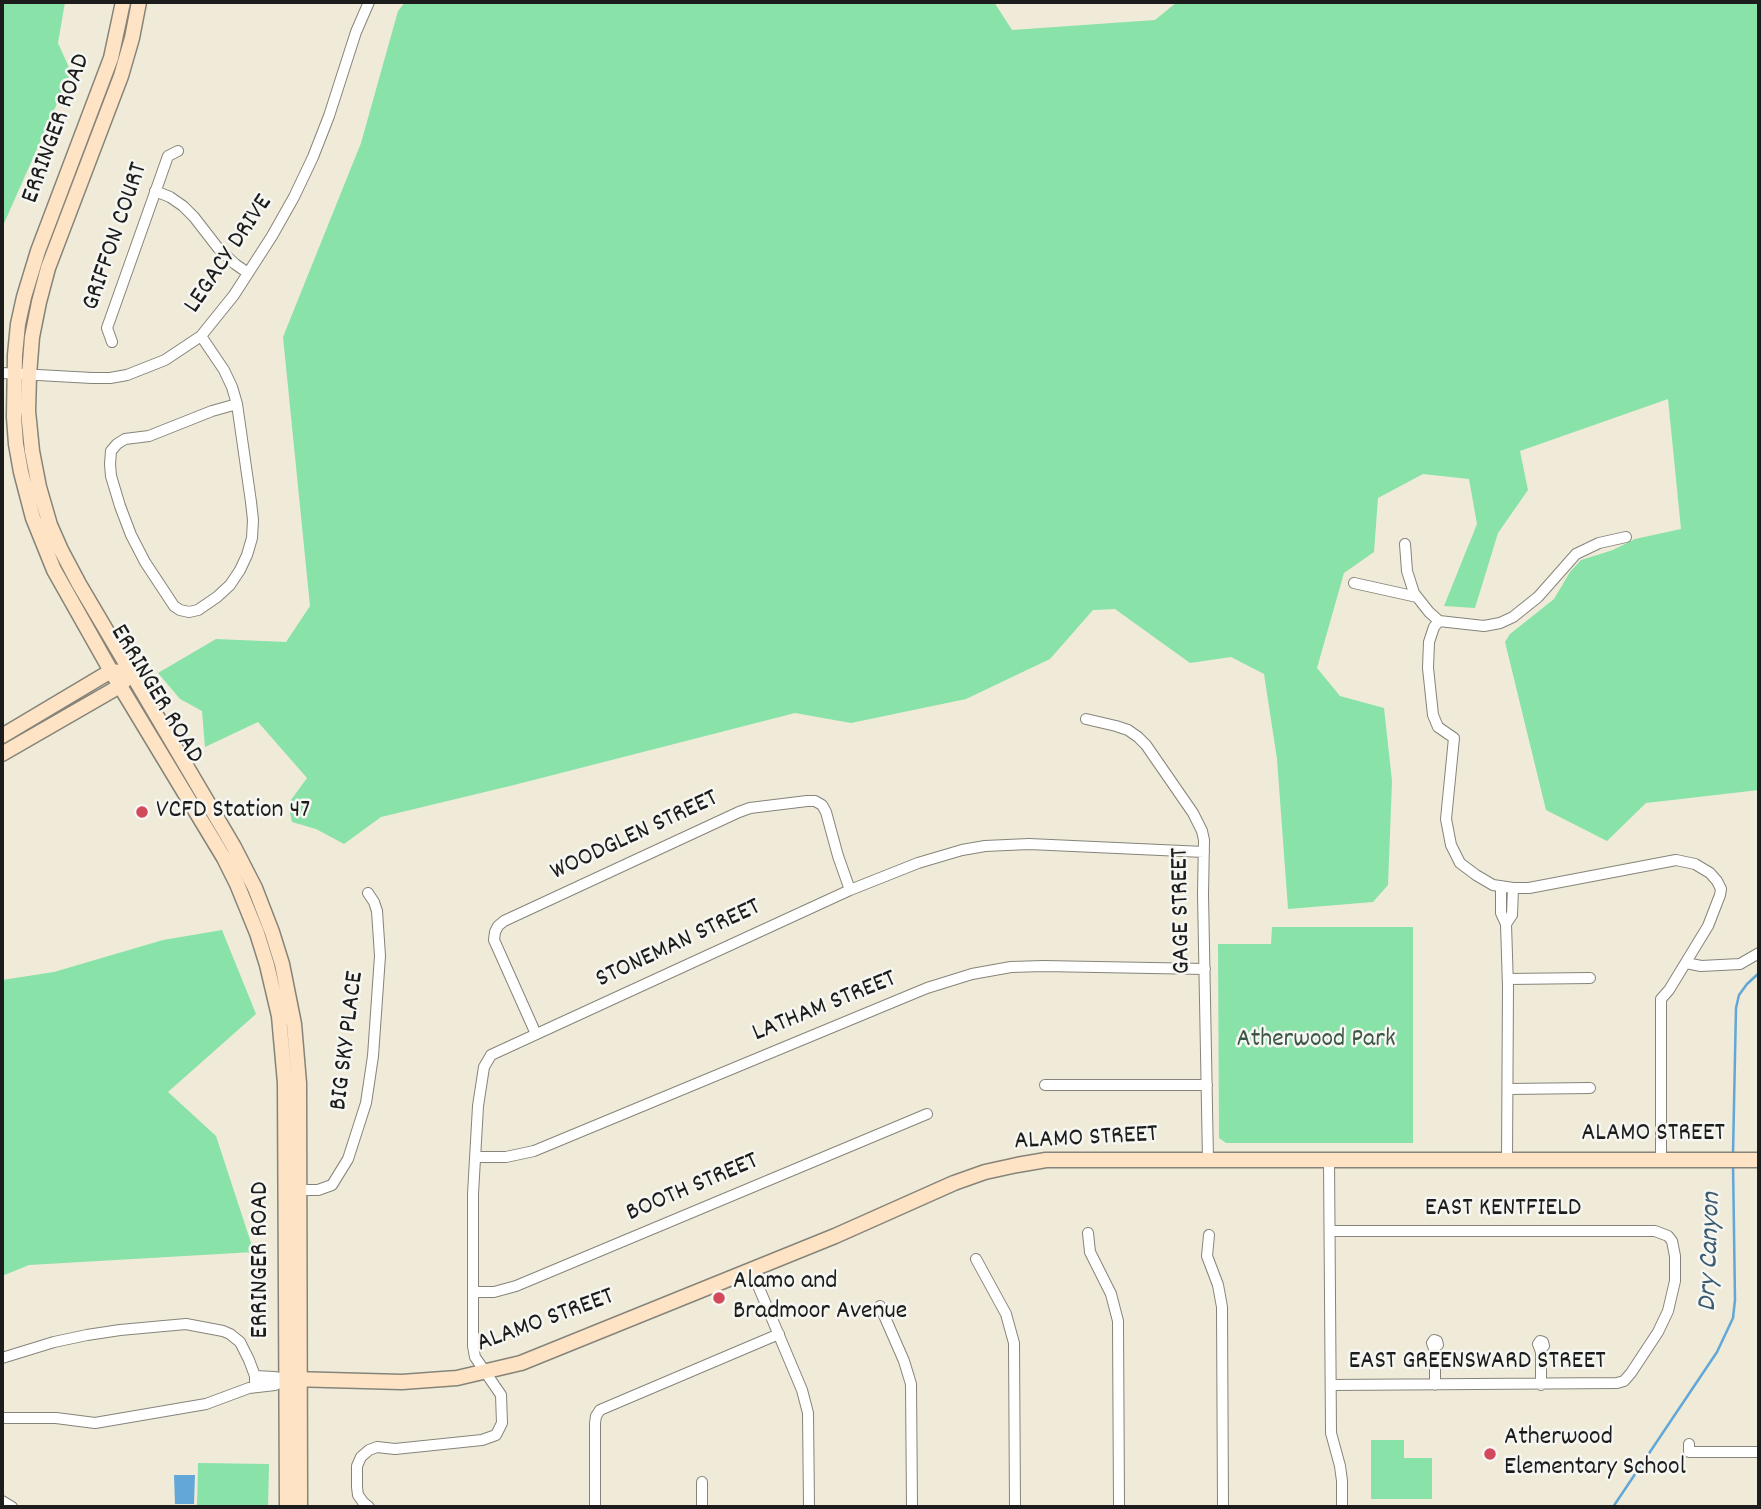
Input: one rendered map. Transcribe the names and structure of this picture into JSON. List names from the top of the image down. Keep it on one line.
{"streets":{"main road":["ERRINGER ROAD","ALAMO STREET"],"street":["GRIFFON COURT","LEGACY DRIVE","WOODGLEN STREET","GAGE STREET","STONEMAN STREET","LATHAM STREET","BIG SKY PLACE","BOOTH STREET","EAST KENTFIELD","EAST GREENSWARD STREET"]},"crossings":[["ERRINGER ROAD","LEGACY DRIVE"],["ERRINGER ROAD","BIG SKY PLACE"],["ERRINGER ROAD","ALAMO STREET"],["WOODGLEN STREET","STONEMAN STREET"],["GAGE STREET","STONEMAN STREET"],["GAGE STREET","LATHAM STREET"],["GAGE STREET","ALAMO STREET"],["STONEMAN STREET","LATHAM STREET"],["STONEMAN STREET","ALAMO STREET"],["STONEMAN STREET","BOOTH STREET"],["EAST KENTFIELD","EAST GREENSWARD STREET"]],"water":["Dry Canyon"],"parks":["Atherwood Park"],"places":["VCFD Station 47","Alamo and Bradmoor Avenue","Atherwood Elementary School"]}
